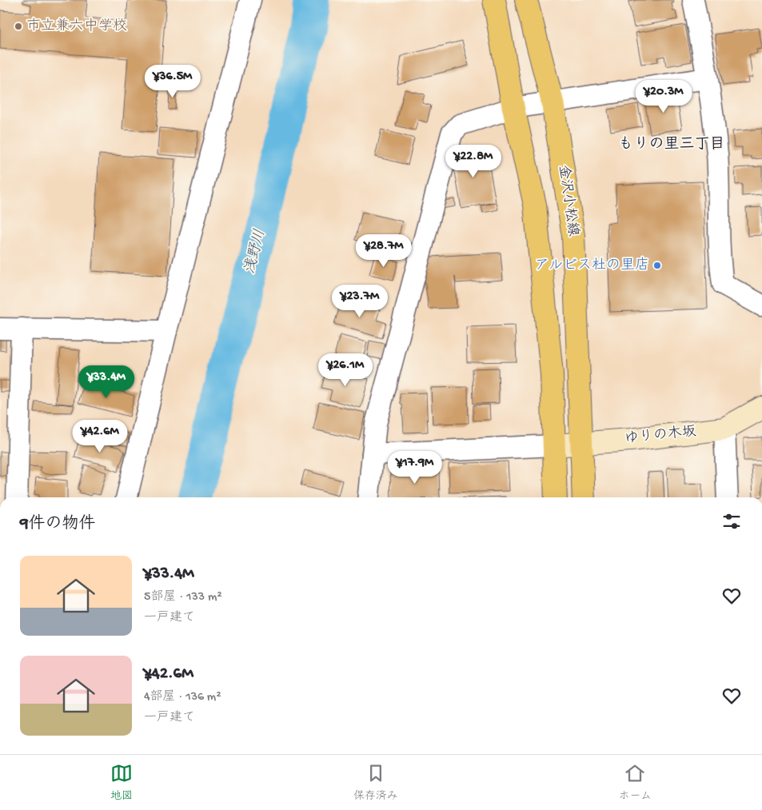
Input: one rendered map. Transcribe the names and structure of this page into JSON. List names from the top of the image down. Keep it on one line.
{"streets":{"main road":["金沢小松線"],"street":["ゆりの木坂"]},"crossings":[["金沢小松線","ゆりの木坂"]],"districts":["もりの里三丁目"],"water":["浅野川"],"places":["市立兼六中学校","アルビス杜の里店"],"page":{"price":["¥36.5M","¥20.3M","¥22.8M","¥28.7M","¥23.7M","¥26.1M","¥33.4M","¥42.6M","¥17.9M"],"heading":"9件の物件","list":[{"name":"¥33.4M","note":"5部屋 · 133 m² · 一戸建て"},{"name":"¥42.6M","note":"4部屋 · 136 m² · 一戸建て"}],"tabs":["地図","保存済み","ホーム"]}}
